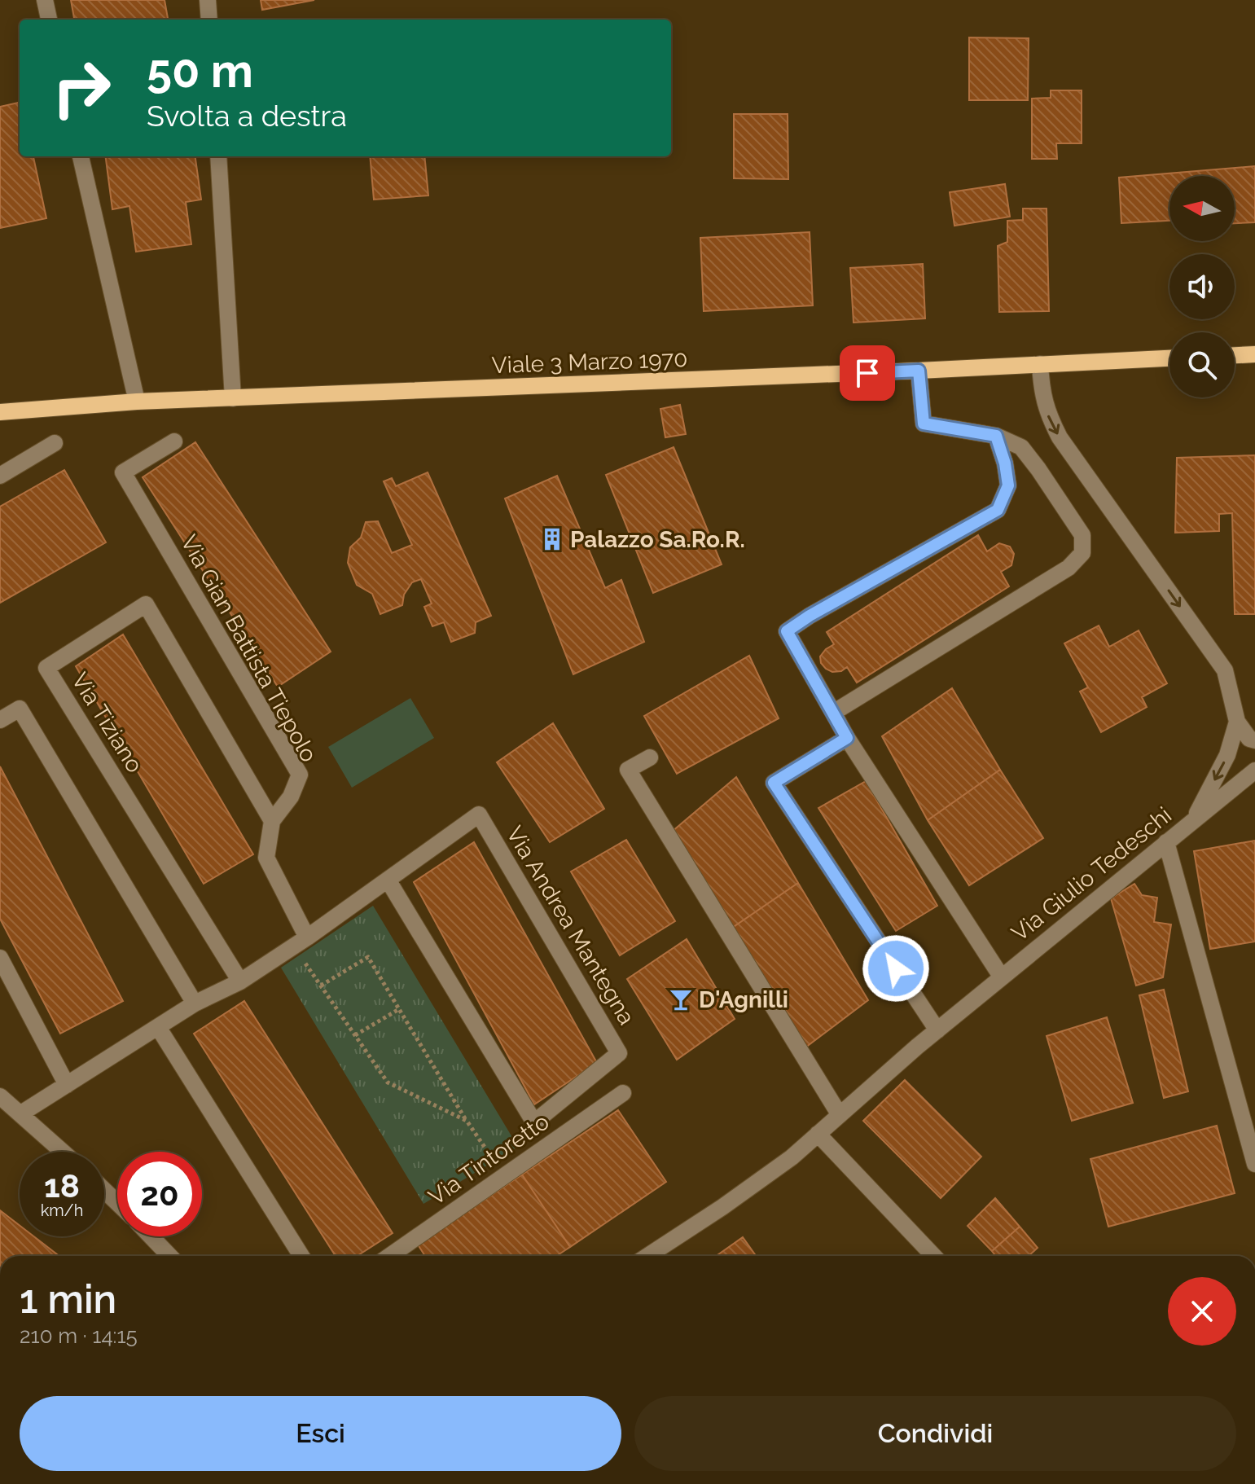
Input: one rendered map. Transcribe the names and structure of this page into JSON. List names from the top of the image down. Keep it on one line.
{"streets":{"main road":["Viale 3 Marzo 1970"],"street":["Via Gian Battista Tiepolo","Via Tiziano","Via Giulio Tedeschi","Via Andrea Mantegna","Via Tintoretto"]},"crossings":[["Viale 3 Marzo 1970","Via Giulio Tedeschi"],["Via Gian Battista Tiepolo","Via Tiziano"],["Via Gian Battista Tiepolo","Via Andrea Mantegna"],["Via Tiziano","Via Andrea Mantegna"]],"one_way":["Via Giulio Tedeschi"],"places":{"building":["Palazzo Sa.Ro.R."],"bar":["D'Agnilli"]},"north":"left","page":{"turn":["50 m","Svolta a destra"],"speed":"18 km/h","limit":"20","heading":["1 min","210 m · 14:15"],"buttons":["Esci","Condividi"]}}
